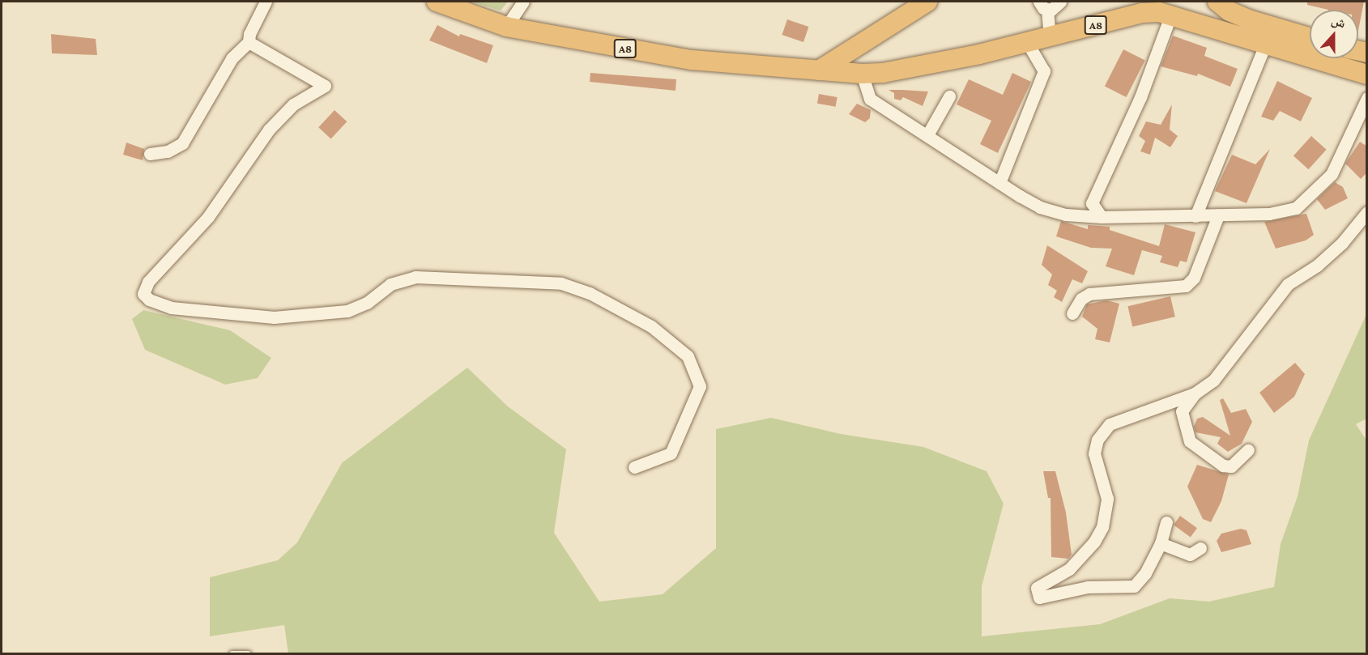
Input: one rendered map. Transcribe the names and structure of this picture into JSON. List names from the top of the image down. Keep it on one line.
{"streets":{"highway":["A8"]},"north":"top"}
